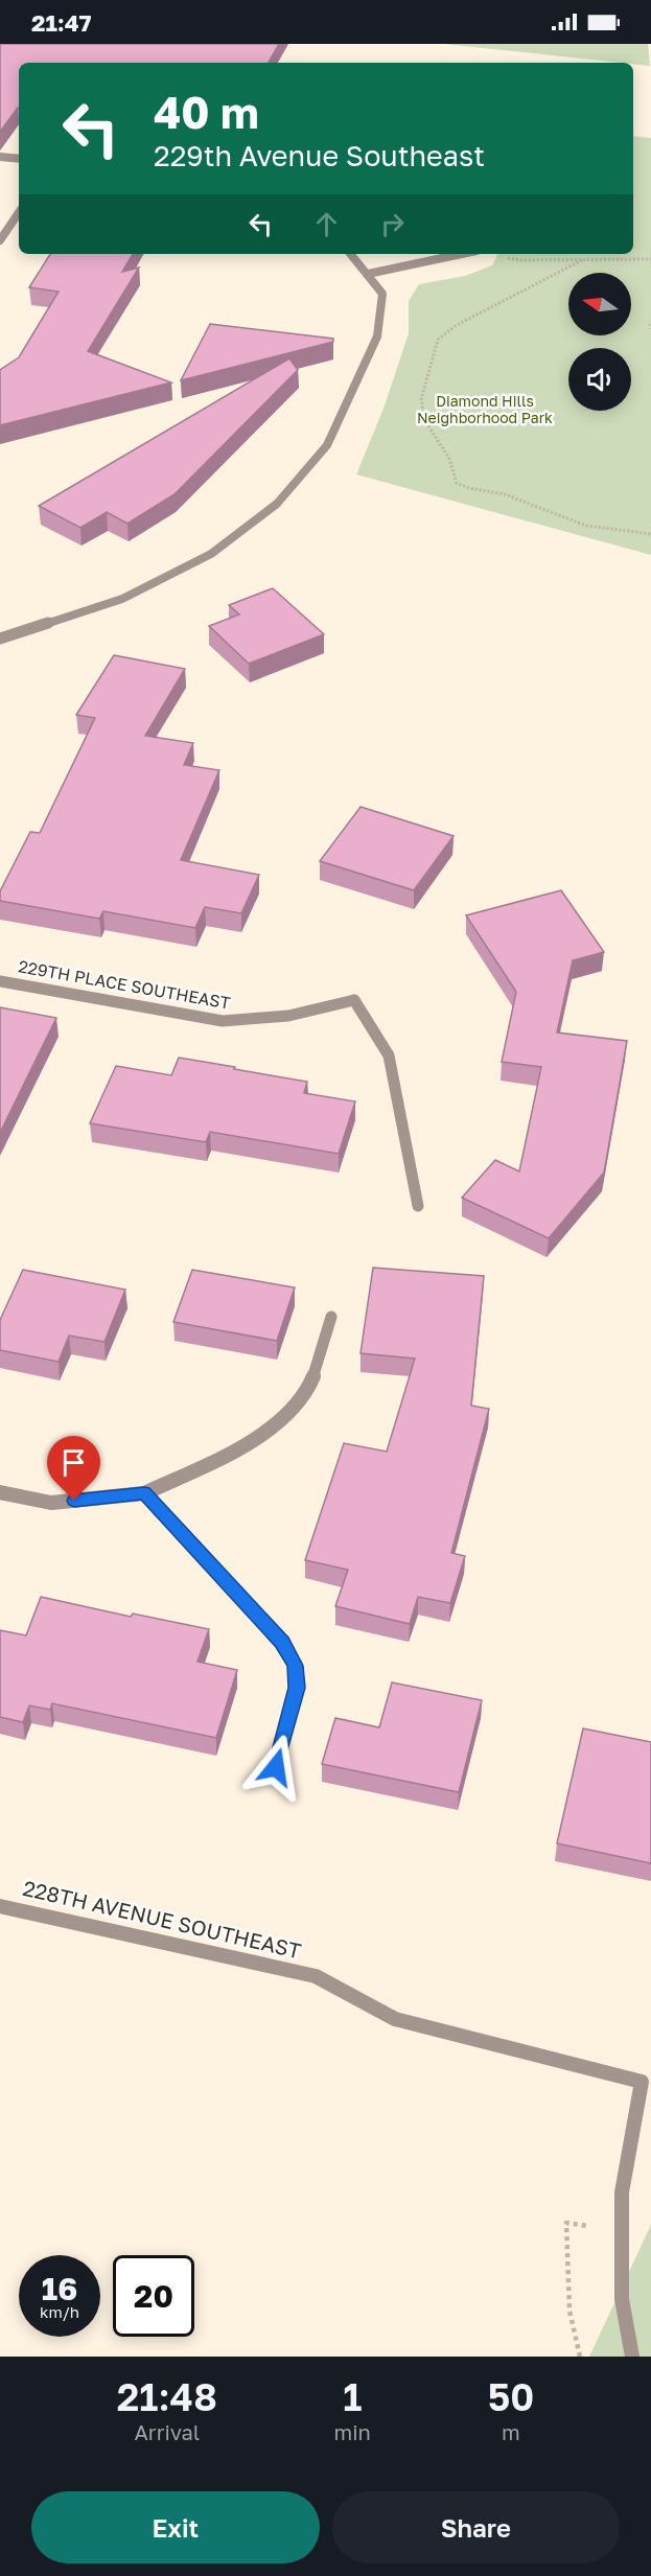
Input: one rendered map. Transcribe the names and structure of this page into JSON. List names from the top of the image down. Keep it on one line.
{"streets":{"street":["229TH PLACE SOUTHEAST","228TH AVENUE SOUTHEAST"]},"parks":["Diamond Hills Neighborhood Park"],"north":"left","page":{"status":"21:47","turn":["40 m","229th Avenue Southeast"],"speed":"16 km/h","limit":"20","eta":["21:48","Arrival","1","min","50","m"],"buttons":["Exit","Share"]}}
